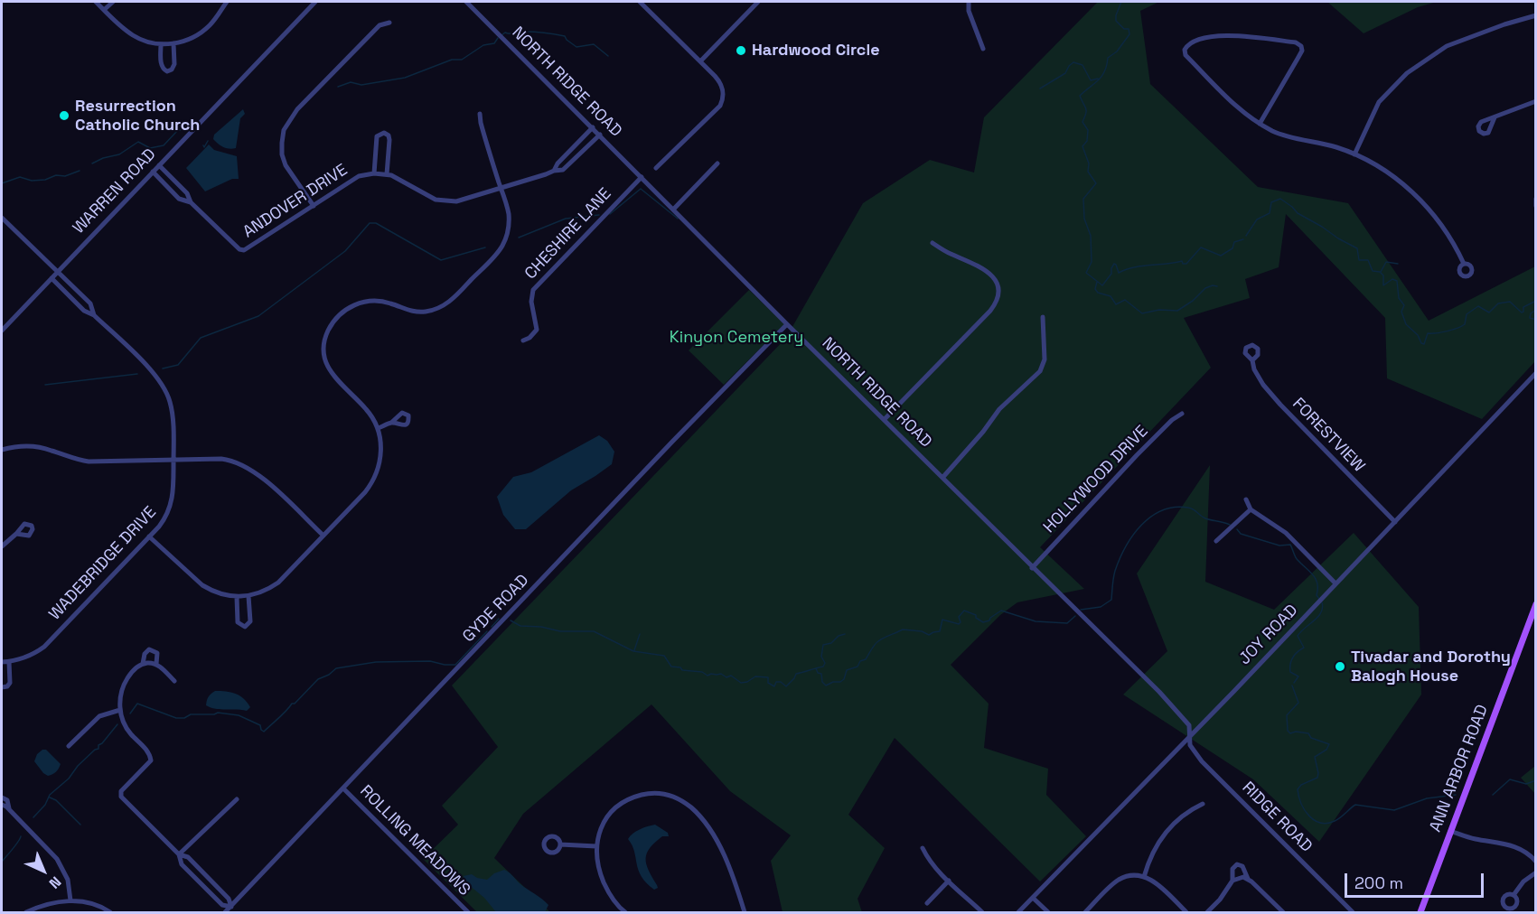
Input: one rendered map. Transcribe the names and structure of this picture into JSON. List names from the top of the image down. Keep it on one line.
{"streets":{"main road":["ANN ARBOR ROAD"],"street":["NORTH RIDGE ROAD","WARREN ROAD","ANDOVER DRIVE","CHESHIRE LANE","FORESTVIEW","HOLLYWOOD DRIVE","WADEBRIDGE DRIVE","GYDE ROAD","JOY ROAD","RIDGE ROAD","ROLLING MEADOWS"]},"crossings":[["NORTH RIDGE ROAD","ANDOVER DRIVE"],["NORTH RIDGE ROAD","CHESHIRE LANE"],["NORTH RIDGE ROAD","HOLLYWOOD DRIVE"],["NORTH RIDGE ROAD","GYDE ROAD"],["NORTH RIDGE ROAD","JOY ROAD"],["NORTH RIDGE ROAD","RIDGE ROAD"],["WARREN ROAD","ANDOVER DRIVE"],["WARREN ROAD","WADEBRIDGE DRIVE"],["FORESTVIEW","JOY ROAD"],["GYDE ROAD","ROLLING MEADOWS"],["JOY ROAD","RIDGE ROAD"]],"parks":["Kinyon Cemetery"],"places":["Hardwood Circle","Resurrection Catholic Church","Tivadar and Dorothy Balogh House"],"scale_bar":"200 m","north":"bottom right"}
